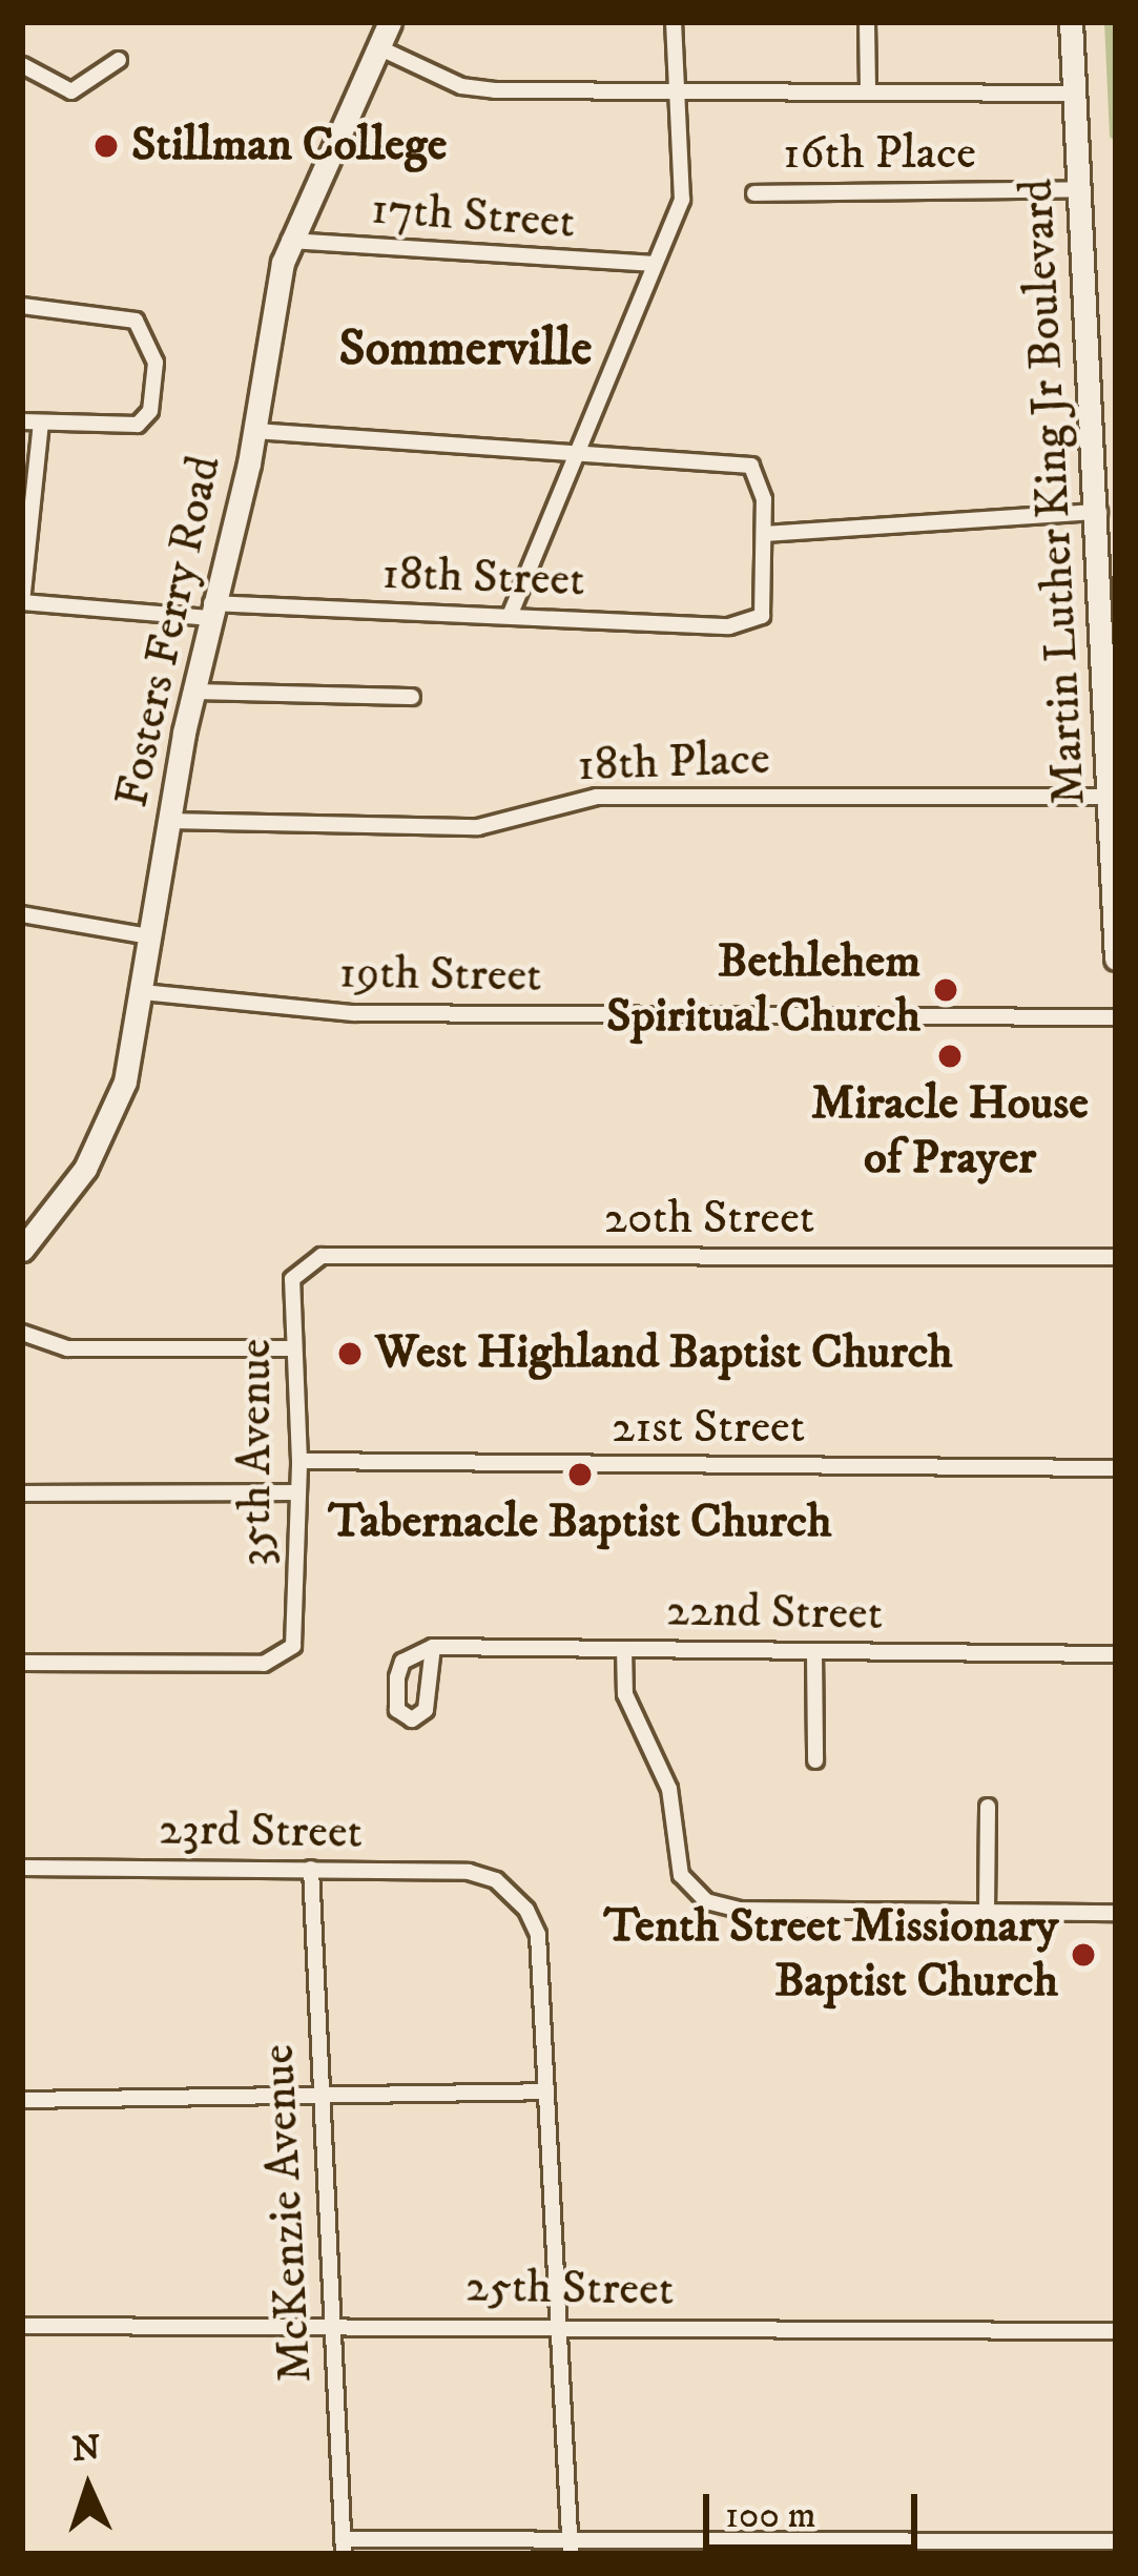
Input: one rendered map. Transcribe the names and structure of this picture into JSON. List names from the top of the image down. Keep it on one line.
{"streets":{"street":["16th Place","17th Street","Martin Luther King Jr Boulevard","18th Street","Fosters Ferry Road","18th Place","19th Street","20th Street","21st Street","35th Avenue","22nd Street","23rd Street","McKenzie Avenue","25th Street"]},"crossings":[["16th Place","Martin Luther King Jr Boulevard"],["17th Street","Fosters Ferry Road"],["Martin Luther King Jr Boulevard","18th Place"],["18th Street","Fosters Ferry Road"],["Fosters Ferry Road","18th Place"],["Fosters Ferry Road","19th Street"],["20th Street","35th Avenue"],["21st Street","35th Avenue"],["23rd Street","McKenzie Avenue"],["McKenzie Avenue","25th Street"]],"districts":["Sommerville"],"places":["Stillman College","Bethlehem Spiritual Church","Miracle House of Prayer","West Highland Baptist Church","Tabernacle Baptist Church","Tenth Street Missionary Baptist Church"],"scale_bar":"100 m","north":"top"}
